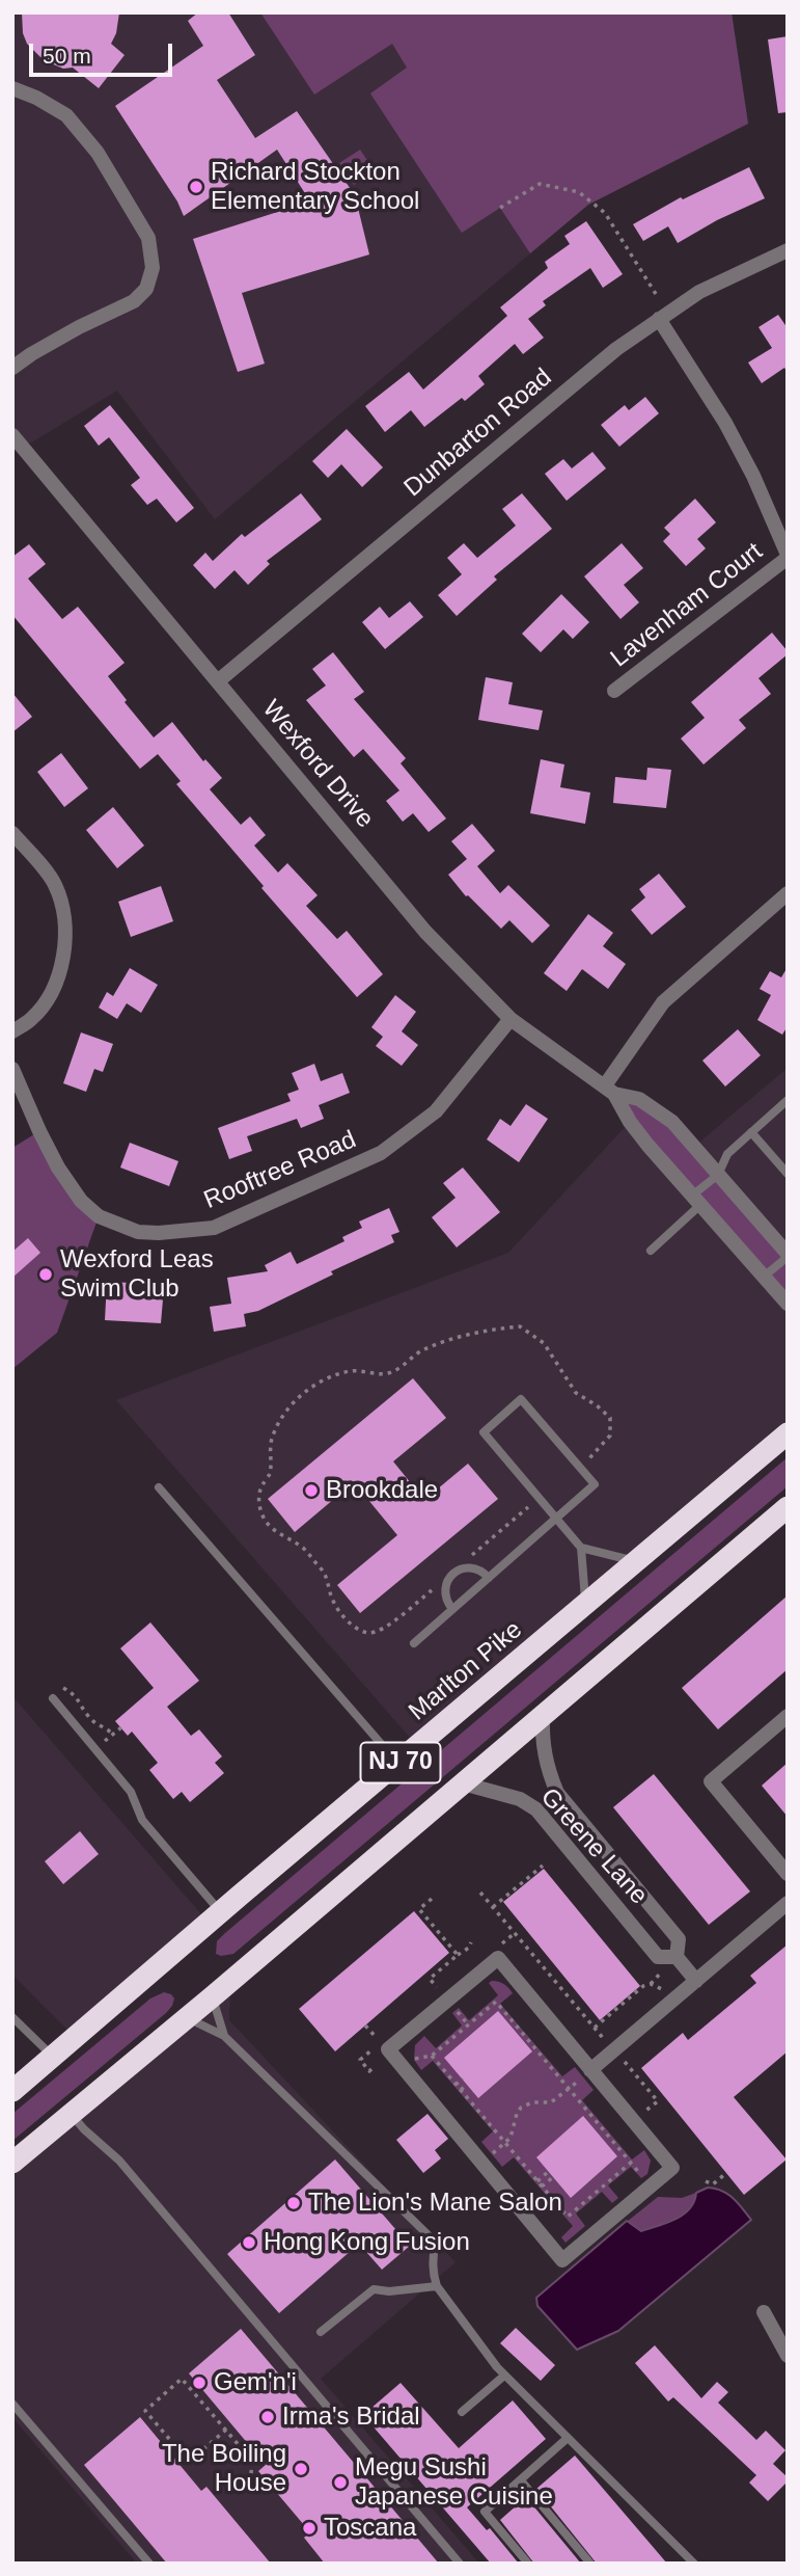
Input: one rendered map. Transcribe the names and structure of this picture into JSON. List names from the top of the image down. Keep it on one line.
{"streets":{"highway":["Marlton Pike","NJ 70"],"street":["Dunbarton Road","Lavenham Court","Wexford Drive","Rooftree Road","Greene Lane"]},"crossings":[["Dunbarton Road","Wexford Drive"],["Wexford Drive","Rooftree Road"],["NJ 70","Greene Lane"]],"places":["Richard Stockton Elementary School","Wexford Leas Swim Club","Brookdale","The Lion's Mane Salon","Hong Kong Fusion","Gem'n'i","Irma's Bridal","The Boiling House","Megu Sushi Japanese Cuisine","Toscana"],"scale_bar":"50 m"}
